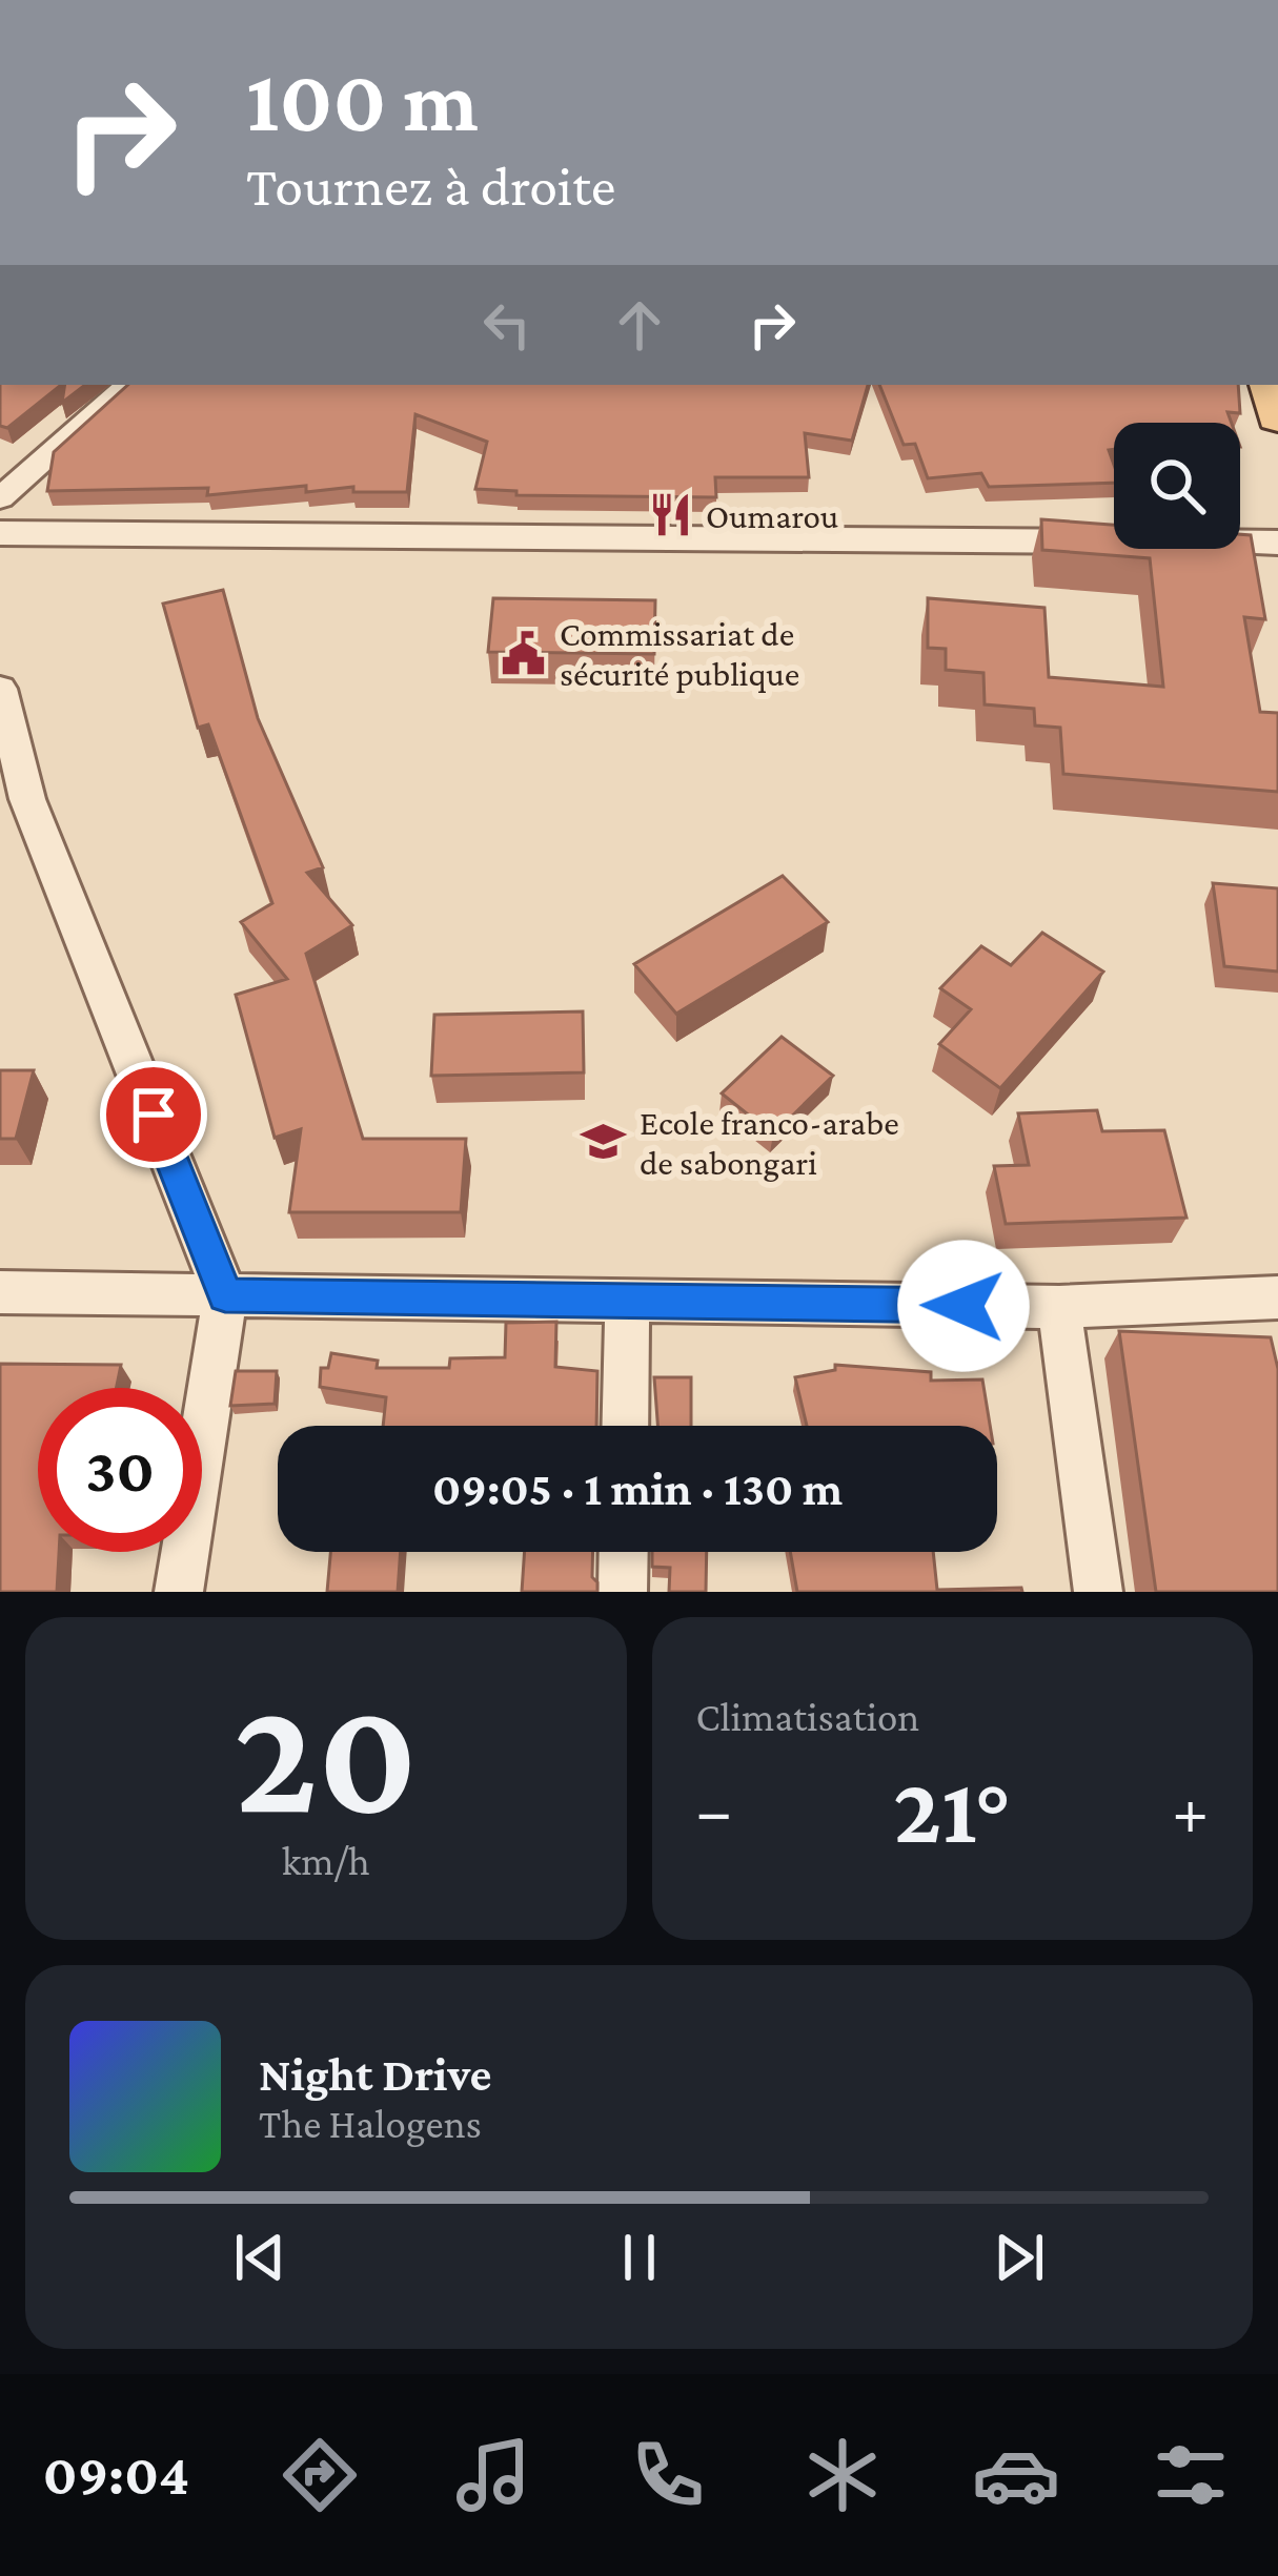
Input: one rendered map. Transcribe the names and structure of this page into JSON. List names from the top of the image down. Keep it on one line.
{"places":{"restaurant":["Oumarou"],"public building":["Commissariat de sécurité publique"],"school or university":["Ecole franco-arabe de sabongari"]},"page":{"turn":["100 m","Tournez à droite"],"limit":"30","trip":"09:05 · 1 min · 130 m","tile":[["20","km/h"],"Climatisation"],"heat":["−","21°","+"],"song":["Night Drive","The Halogens"],"tabs":"09:04"}}
